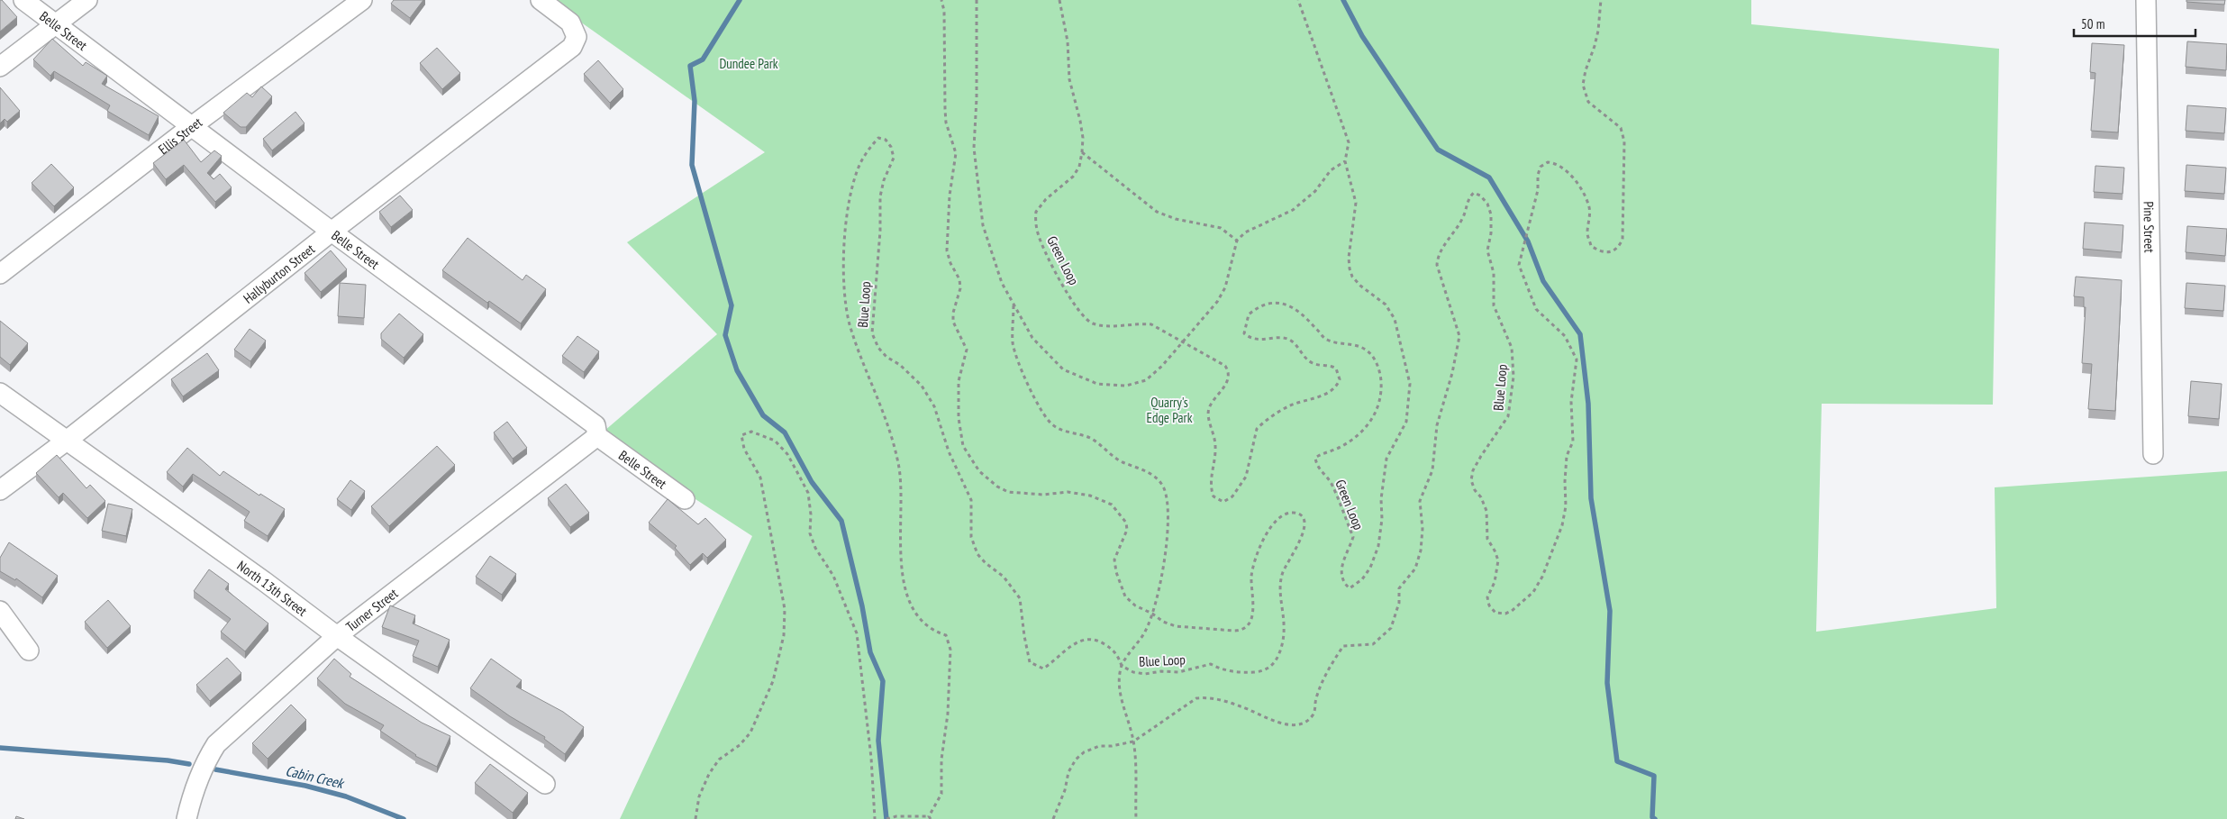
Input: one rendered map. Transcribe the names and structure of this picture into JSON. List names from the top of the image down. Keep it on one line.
{"streets":{"street":["Belle Street","Ellis Street","Pine Street","Hallyburton Street","North 13th Street","Turner Street"],"path":["Green Loop","Blue Loop"]},"crossings":[["Belle Street","Ellis Street"],["Belle Street","Hallyburton Street"],["Belle Street","Turner Street"],["Hallyburton Street","North 13th Street"],["North 13th Street","Turner Street"]],"water":["Cabin Creek"],"parks":["Dundee Park","Quarry's Edge Park"],"scale_bar":"50 m"}
